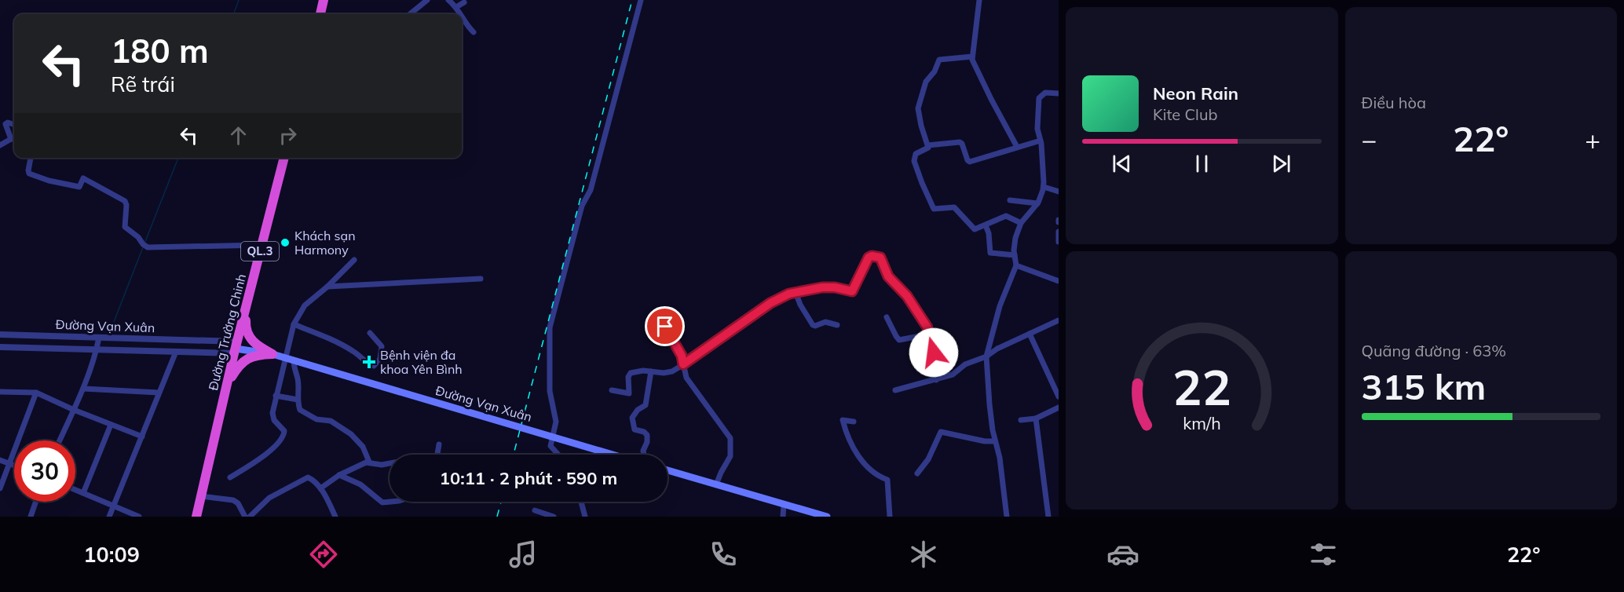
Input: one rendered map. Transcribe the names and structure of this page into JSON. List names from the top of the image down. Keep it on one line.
{"streets":{"highway":["QL.3","Đường Trường Chinh"],"main road":["Đường Vạn Xuân"]},"crossings":[["Đường Vạn Xuân","Đường Trường Chinh"]],"places":{"other":["Khách sạn Harmony"],"health":["Bệnh viện đa khoa Yên Bình"]},"page":{"tile":["Điều hòa",["Quãng đường · 63%","315 km"]],"turn":["180 m","Rẽ trái"],"song":["Neon Rain","Kite Club"],"heat":["−","22°","+"],"limit":"30","trip":"10:11 · 2 phút · 590 m","tabs":["10:09","22°"],"gauge":["22","km/h"]}}
